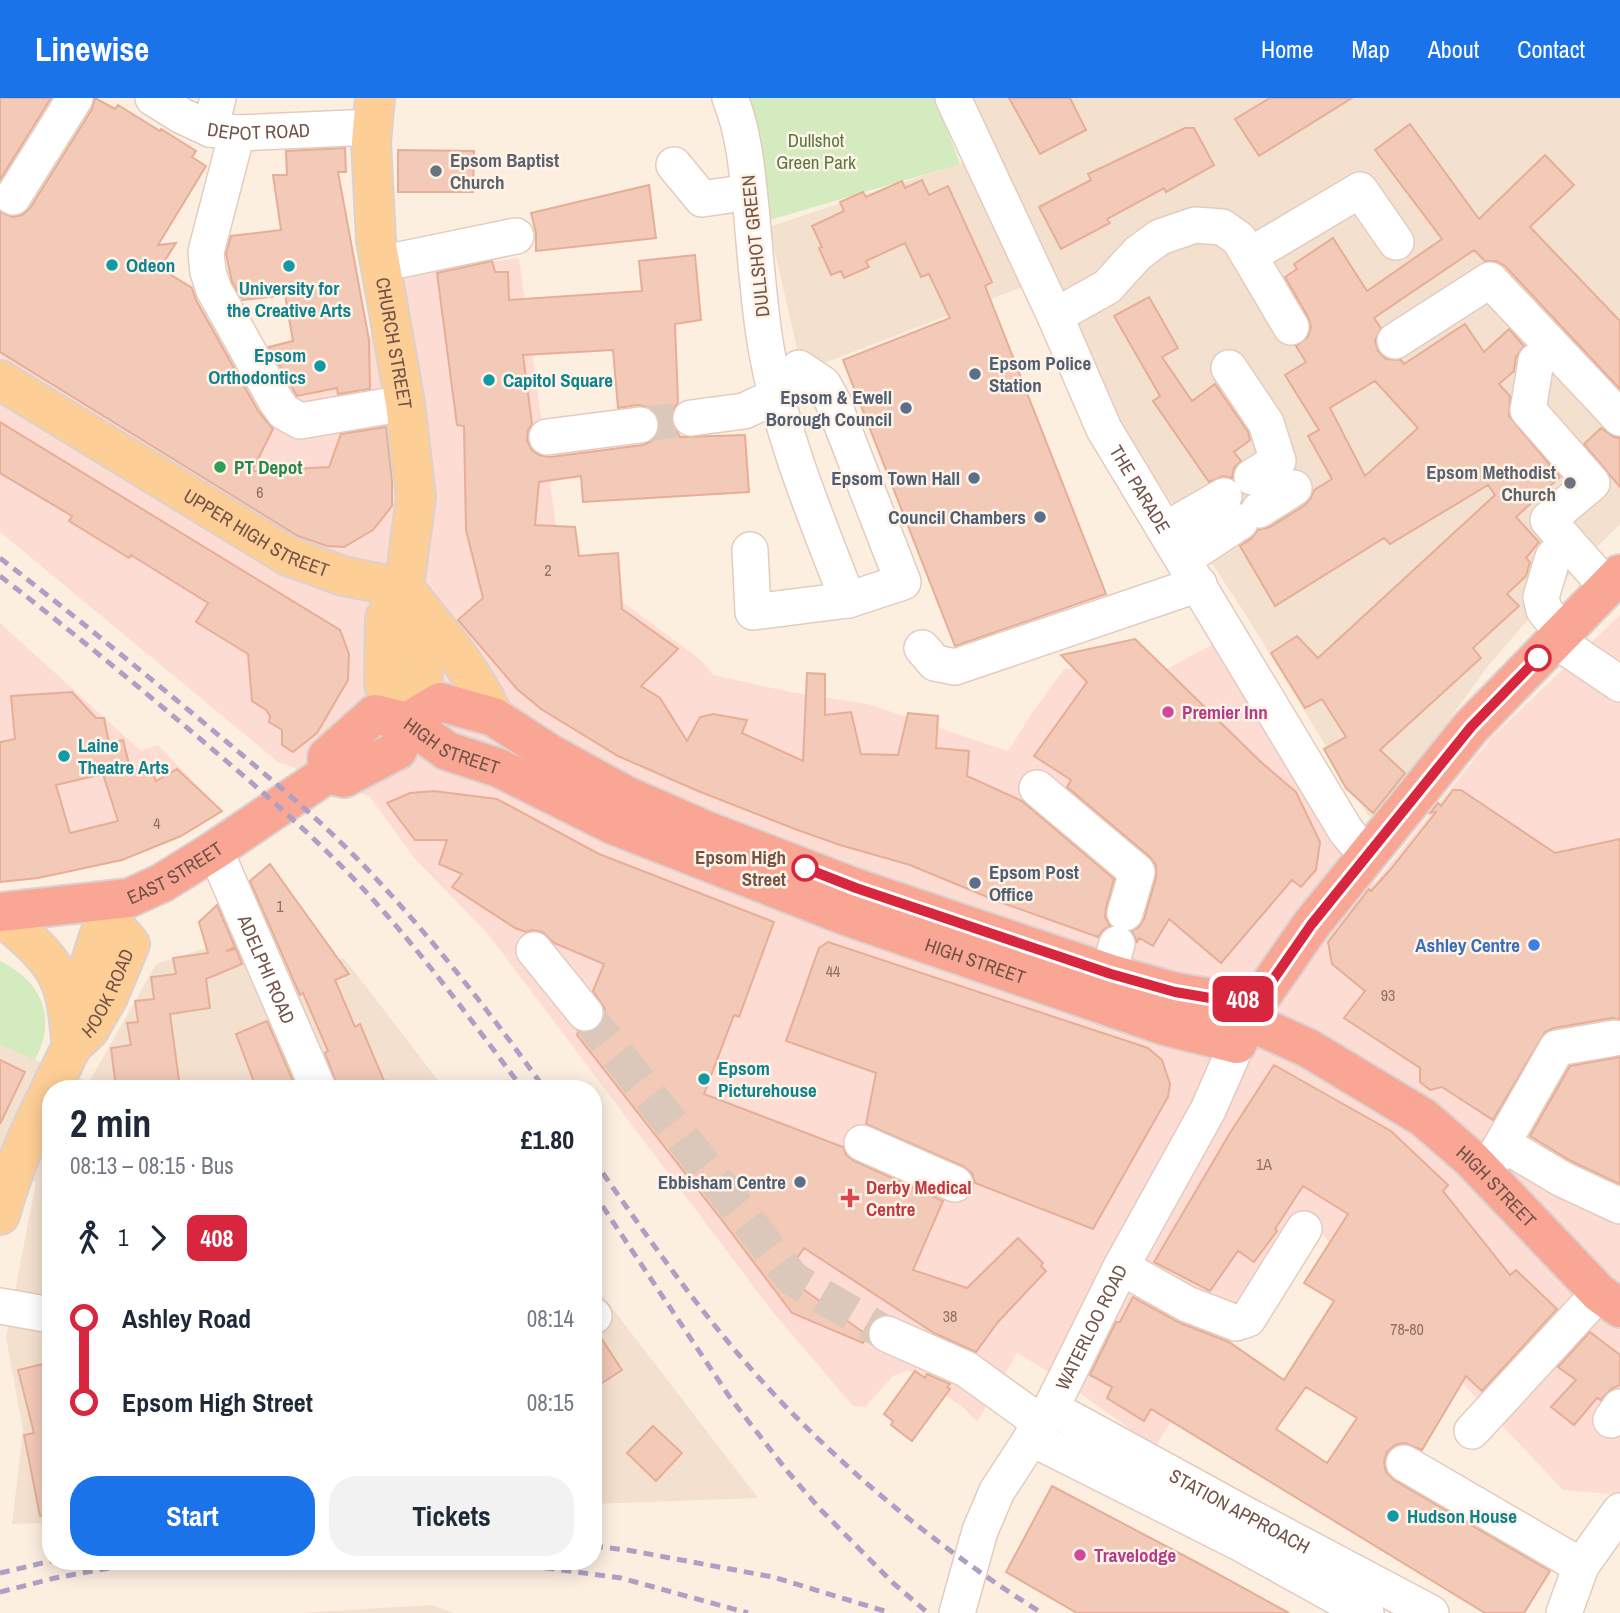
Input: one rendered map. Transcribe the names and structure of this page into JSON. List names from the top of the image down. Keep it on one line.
{"streets":{"highway":["HIGH STREET","EAST STREET"],"main road":["CHURCH STREET","UPPER HIGH STREET","HOOK ROAD"],"street":["DEPOT ROAD","DULLSHOT GREEN","THE PARADE","ADELPHI ROAD","WATERLOO ROAD","STATION APPROACH"]},"crossings":[["DEPOT ROAD","CHURCH STREET"],["CHURCH STREET","UPPER HIGH STREET"],["HIGH STREET","EAST STREET"],["HIGH STREET","WATERLOO ROAD"],["EAST STREET","ADELPHI ROAD"],["EAST STREET","HOOK ROAD"],["WATERLOO ROAD","STATION APPROACH"]],"parks":["Dullshot Green Park"],"places":{"other":["Epsom Baptist Church","Odeon","University for the Creative Arts","Epsom Orthodontics","Epsom Police Station","Capitol Square","Epsom & Ewell Borough Council","PT Depot","Epsom Town Hall","Epsom Methodist Church","Council Chambers","Premier Inn","Laine Theatre Arts","Epsom High Street","Epsom Post Office","Ashley Centre","Epsom Picturehouse","Ebbisham Centre","Hudson House","Travelodge"],"health":["Derby Medical Centre"]},"lines":["bus line 408"],"house_numbers":["6","2","4","1","44","93","1A","38","78-80"],"page":{"header":"Linewise","nav":["Home","Map","About","Contact"],"on_map":"408","heading":["2 min","08:13 – 08:15 · Bus","£1.80"],"legs":["1","408"],"list":[{"name":"Ashley Road","value":"08:14"},{"name":"Epsom High Street","value":"08:15"}],"buttons":["Start","Tickets"]}}
